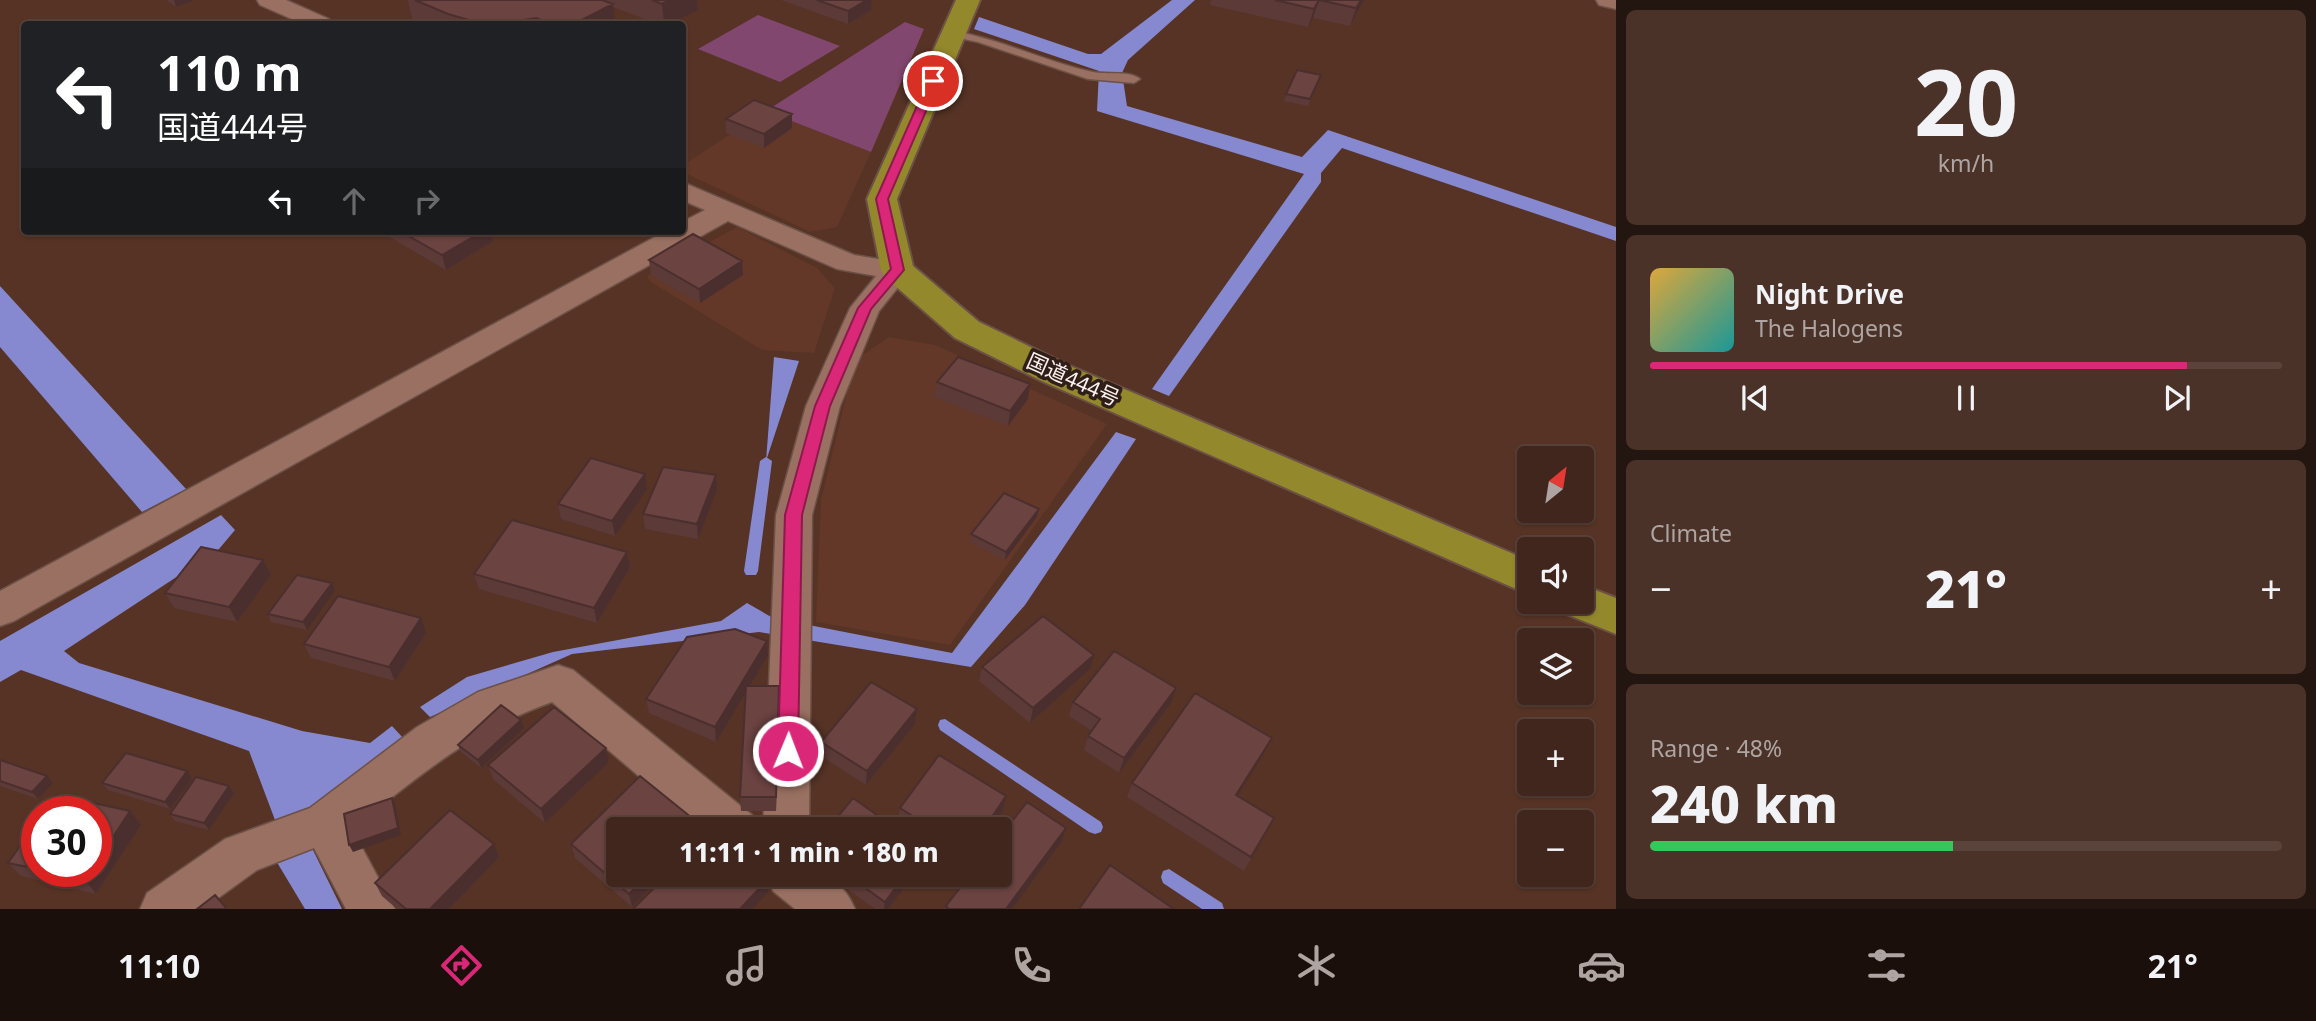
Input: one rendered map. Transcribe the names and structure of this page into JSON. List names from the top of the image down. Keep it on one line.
{"streets":{"highway":["国道444号"]},"north":"top right","page":{"tile":[["20","km/h"],"Climate",["Range · 48%","240 km"]],"turn":["110 m","国道444号"],"song":["Night Drive","The Halogens"],"map_buttons":["+","−"],"heat":["−","21°","+"],"limit":"30","trip":"11:11 · 1 min · 180 m","tabs":["11:10","21°"]}}
